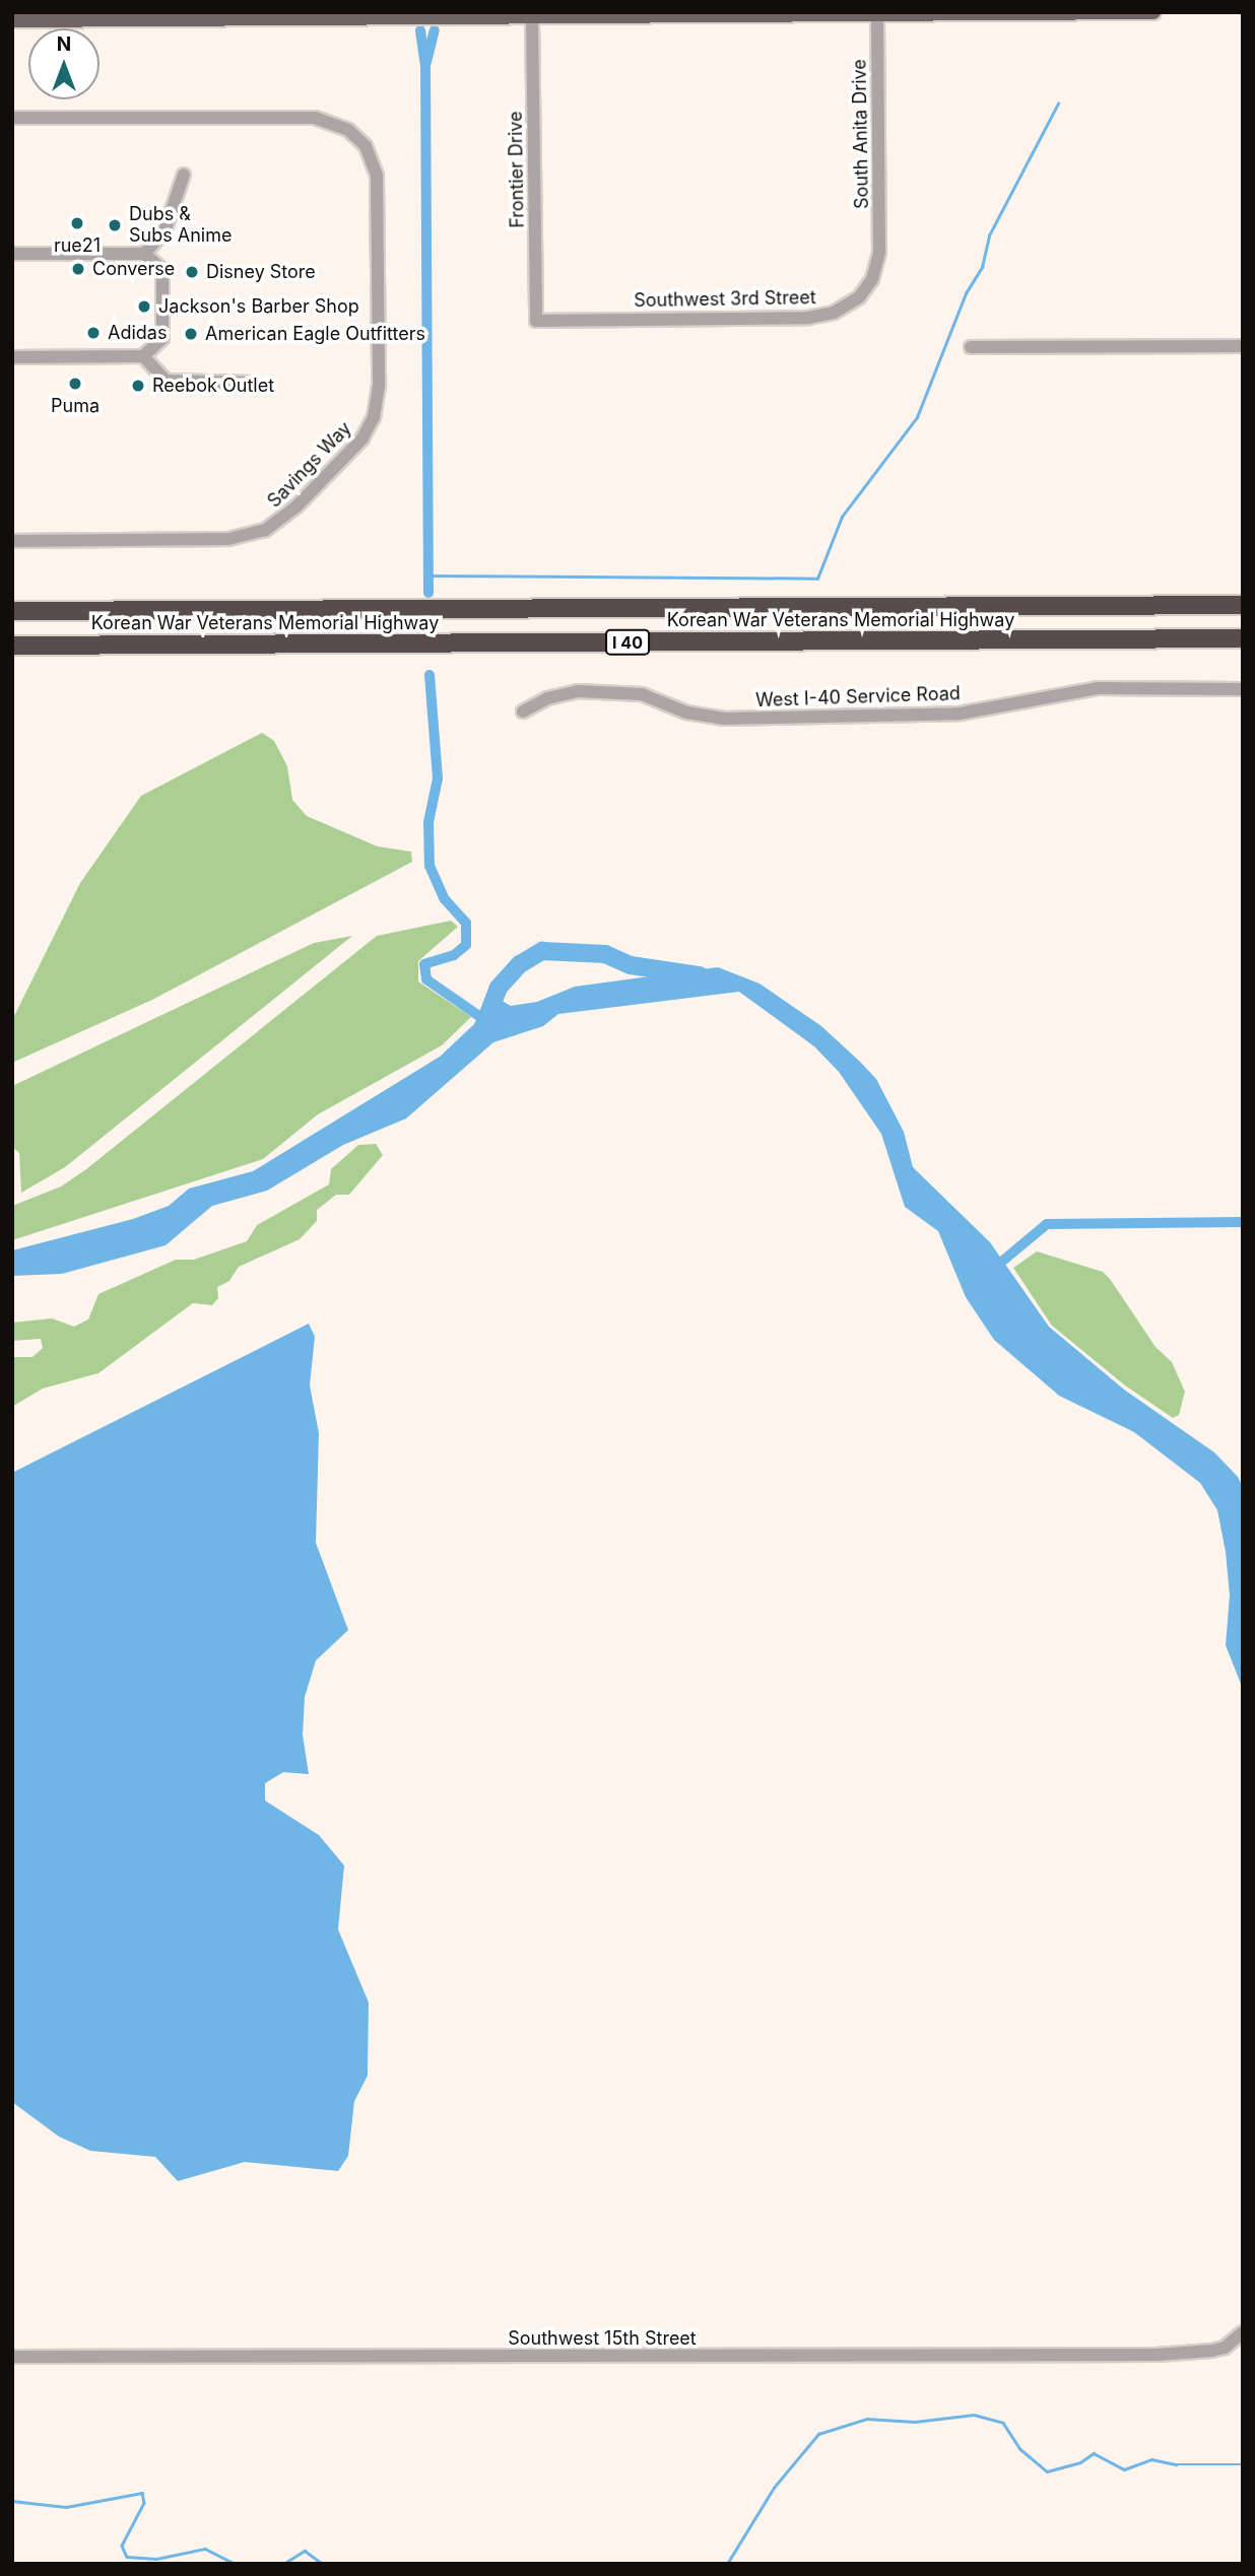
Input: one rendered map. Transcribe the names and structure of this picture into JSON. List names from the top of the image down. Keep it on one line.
{"streets":{"highway":["Korean War Veterans Memorial Highway","I 40"],"street":["South Anita Drive","Frontier Drive","Southwest 3rd Street","Savings Way","West I-40 Service Road","Southwest 15th Street"]},"crossings":[["South Anita Drive","Southwest 3rd Street"],["Frontier Drive","Southwest 3rd Street"]],"places":["rue21","Dubs & Subs Anime","Converse","Disney Store","Jackson's Barber Shop","Adidas","American Eagle Outfitters","Puma","Reebok Outlet"],"north":"top"}
